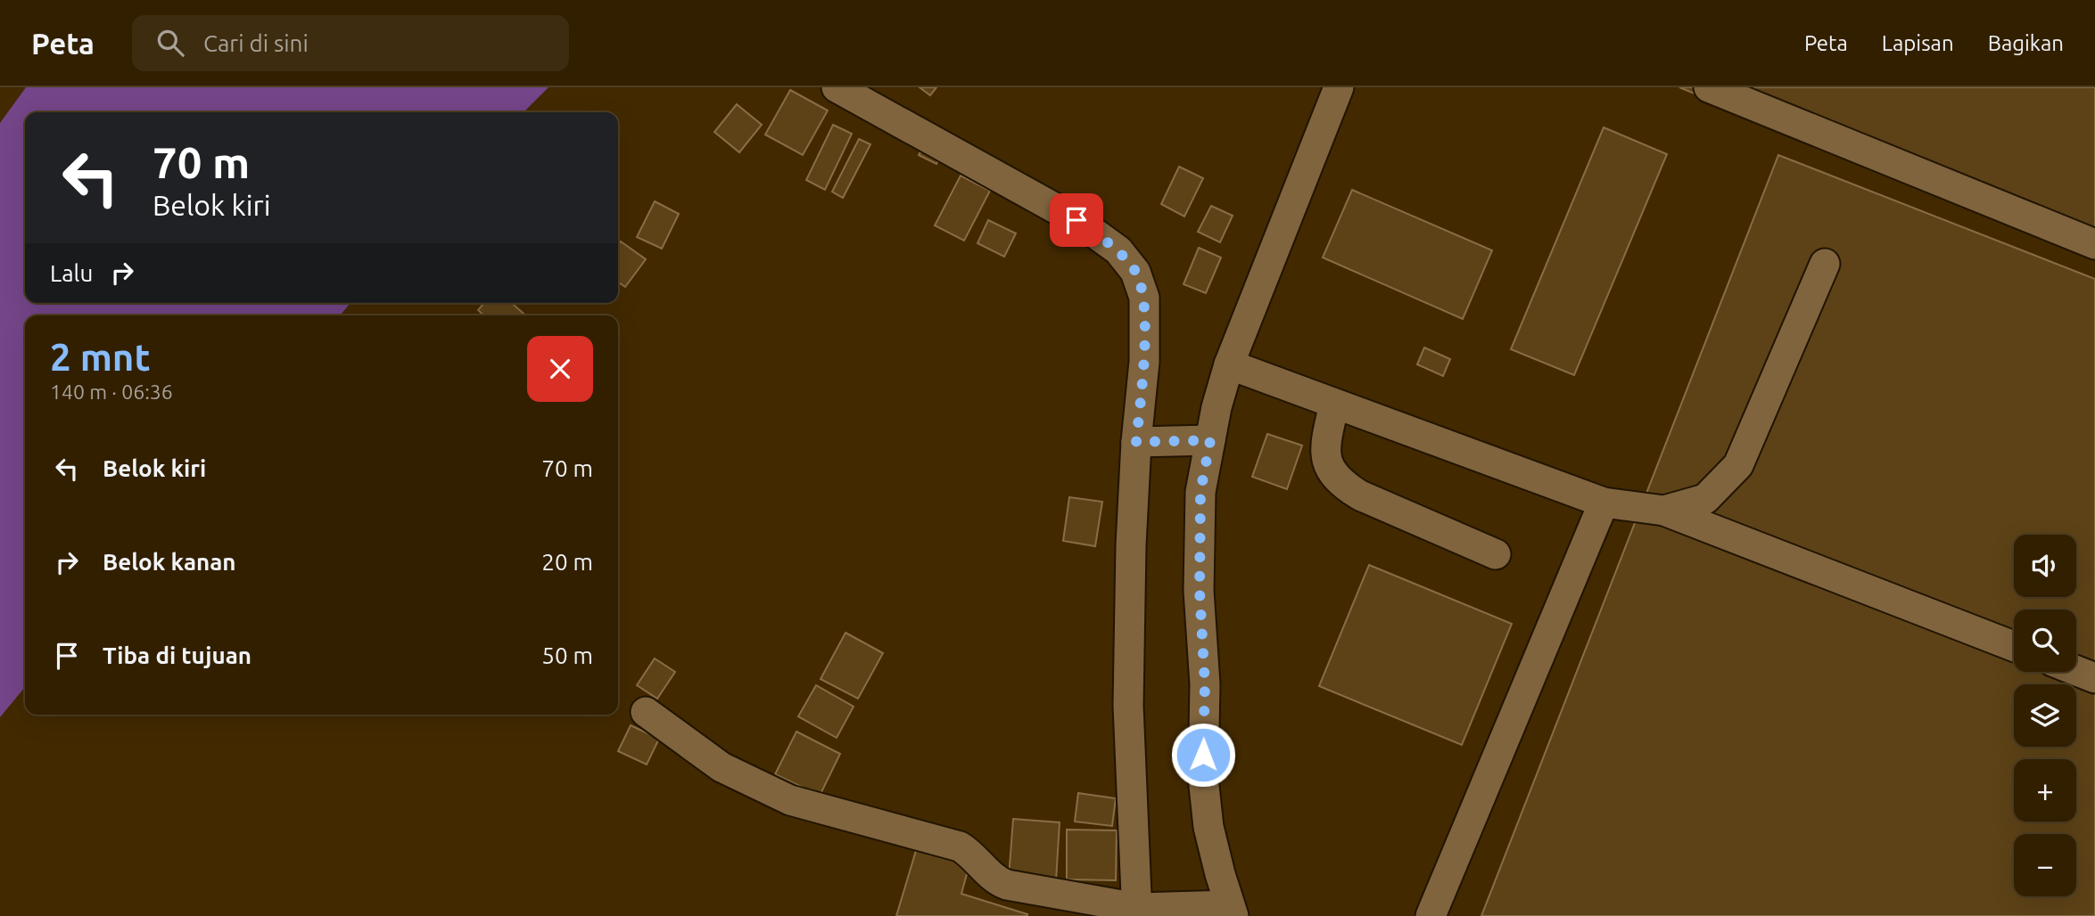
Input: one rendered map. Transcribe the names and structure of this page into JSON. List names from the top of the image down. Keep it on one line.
{"page":{"header":"Peta","search":"Cari di sini","nav":["Peta","Lapisan","Bagikan"],"turn":["70 m","Belok kiri"],"then":"Lalu","heading":["2 mnt","140 m · 06:36"],"list":[{"name":"Belok kiri","value":"70 m"},{"name":"Belok kanan","value":"20 m"},{"name":"Tiba di tujuan","value":"50 m"}],"map_buttons":["+","−"]}}
